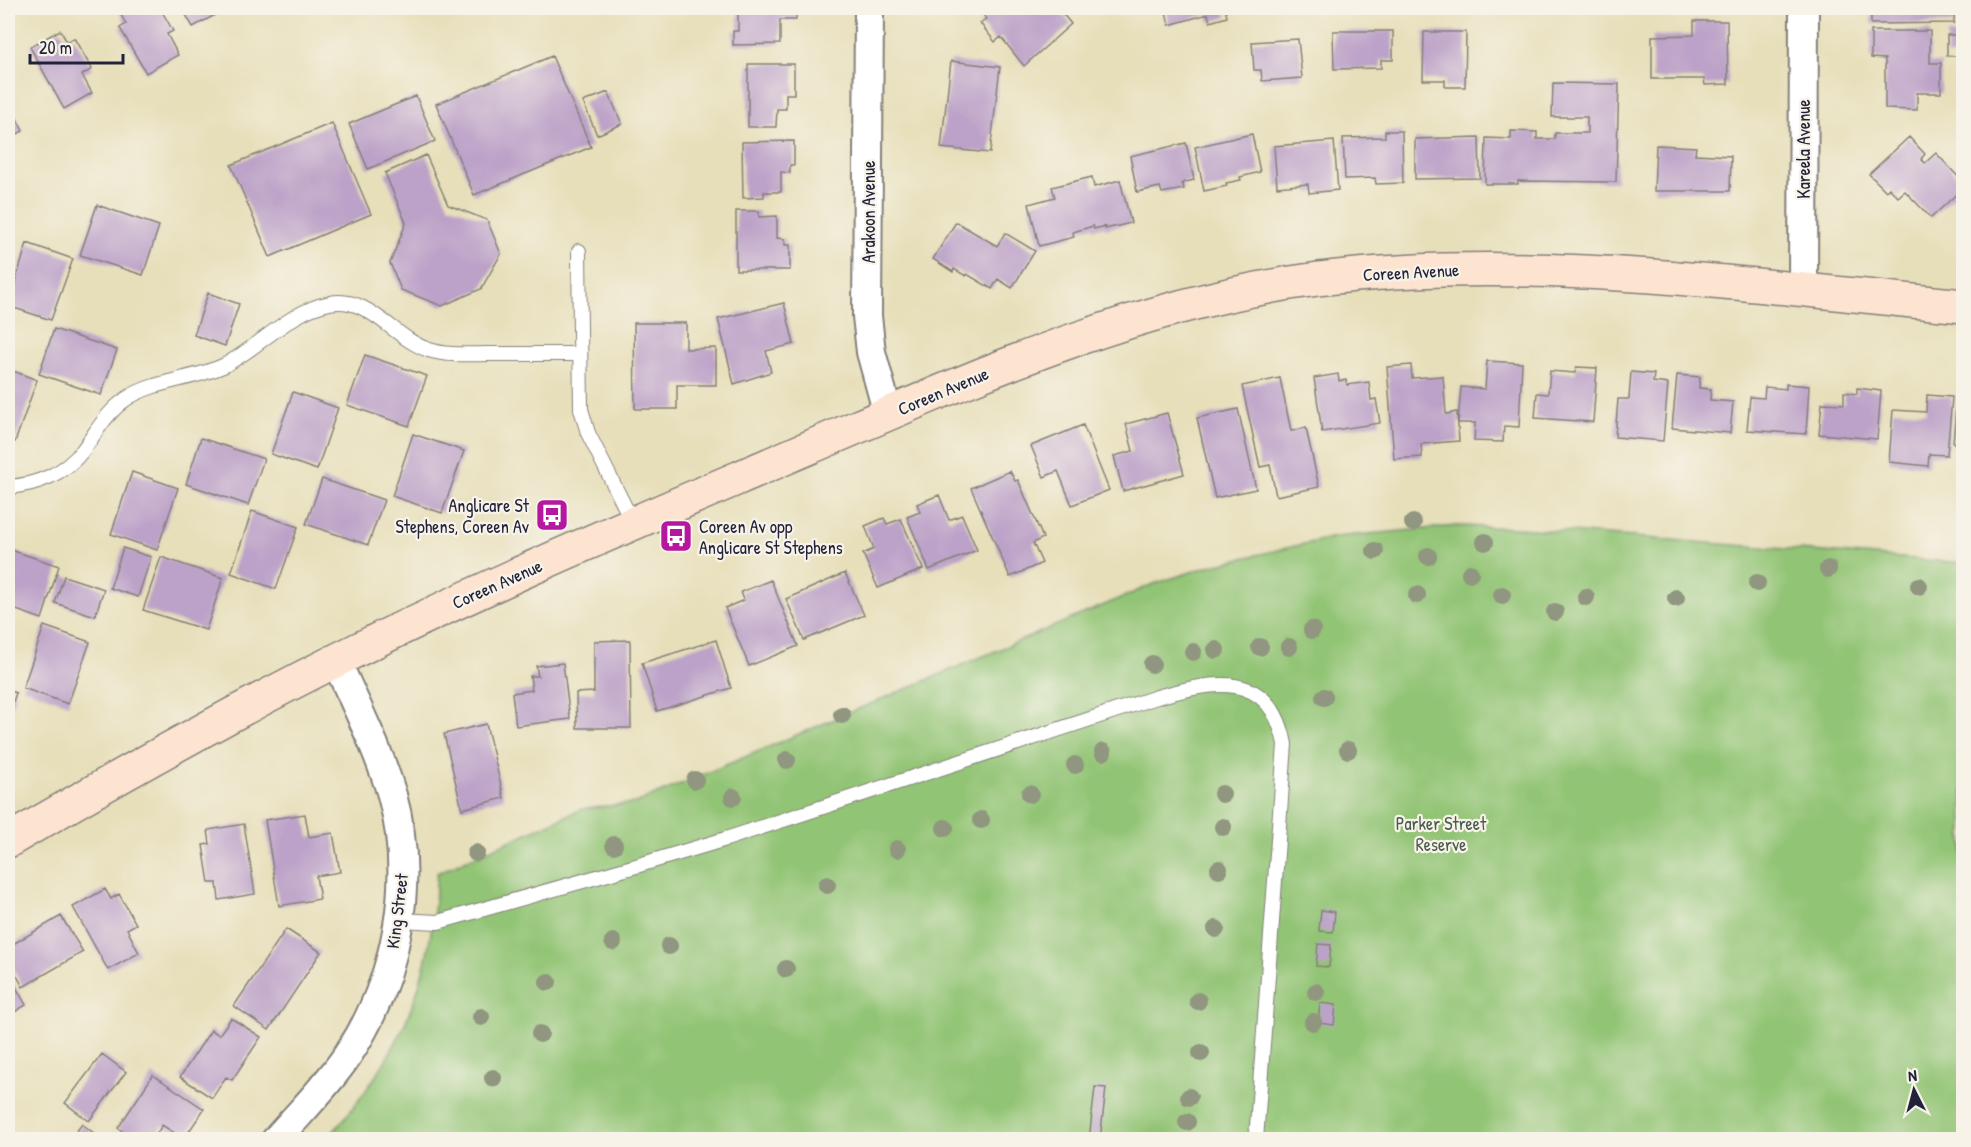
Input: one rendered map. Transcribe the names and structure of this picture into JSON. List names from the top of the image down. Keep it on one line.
{"streets":{"street":["Kareela Avenue","Arakoon Avenue","Coreen Avenue","King Street"]},"crossings":[["Kareela Avenue","Coreen Avenue"],["Arakoon Avenue","Coreen Avenue"],["Coreen Avenue","King Street"]],"parks":["Parker Street Reserve"],"places":{"bus stop":["Anglicare St Stephens, Coreen Av","Coreen Av opp Anglicare St Stephens"]},"scale_bar":"20 m","north":"top"}
